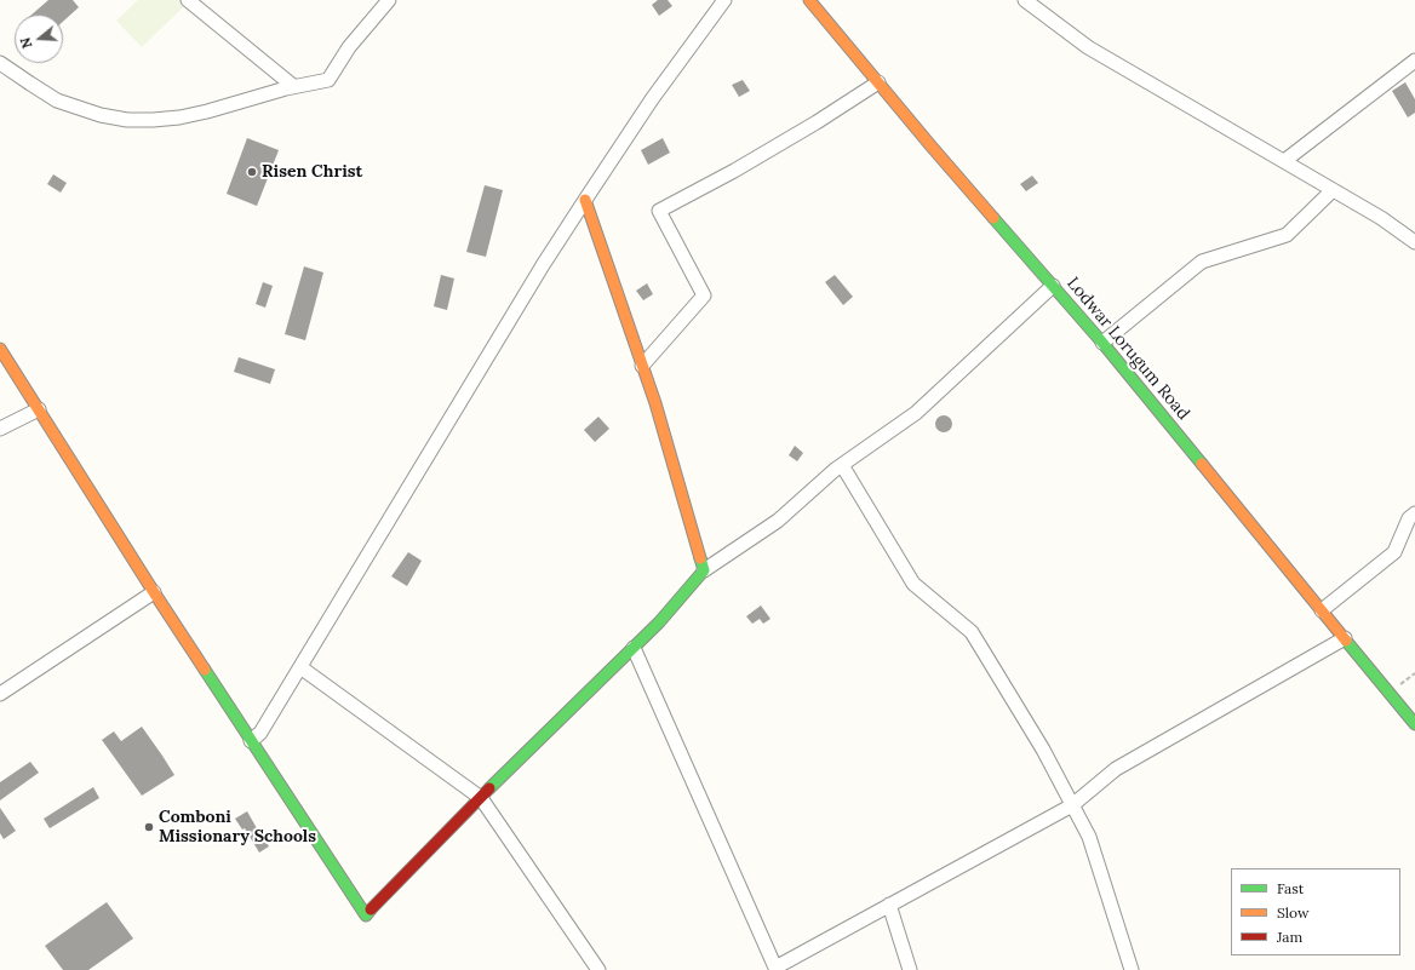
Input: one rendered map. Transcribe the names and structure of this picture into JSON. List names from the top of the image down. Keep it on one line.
{"streets":{"street":["Lodwar Lorugum Road"]},"places":["Risen Christ","Comboni Missionary Schools"],"legend":["Fast","Slow","Jam"],"north":"left"}
